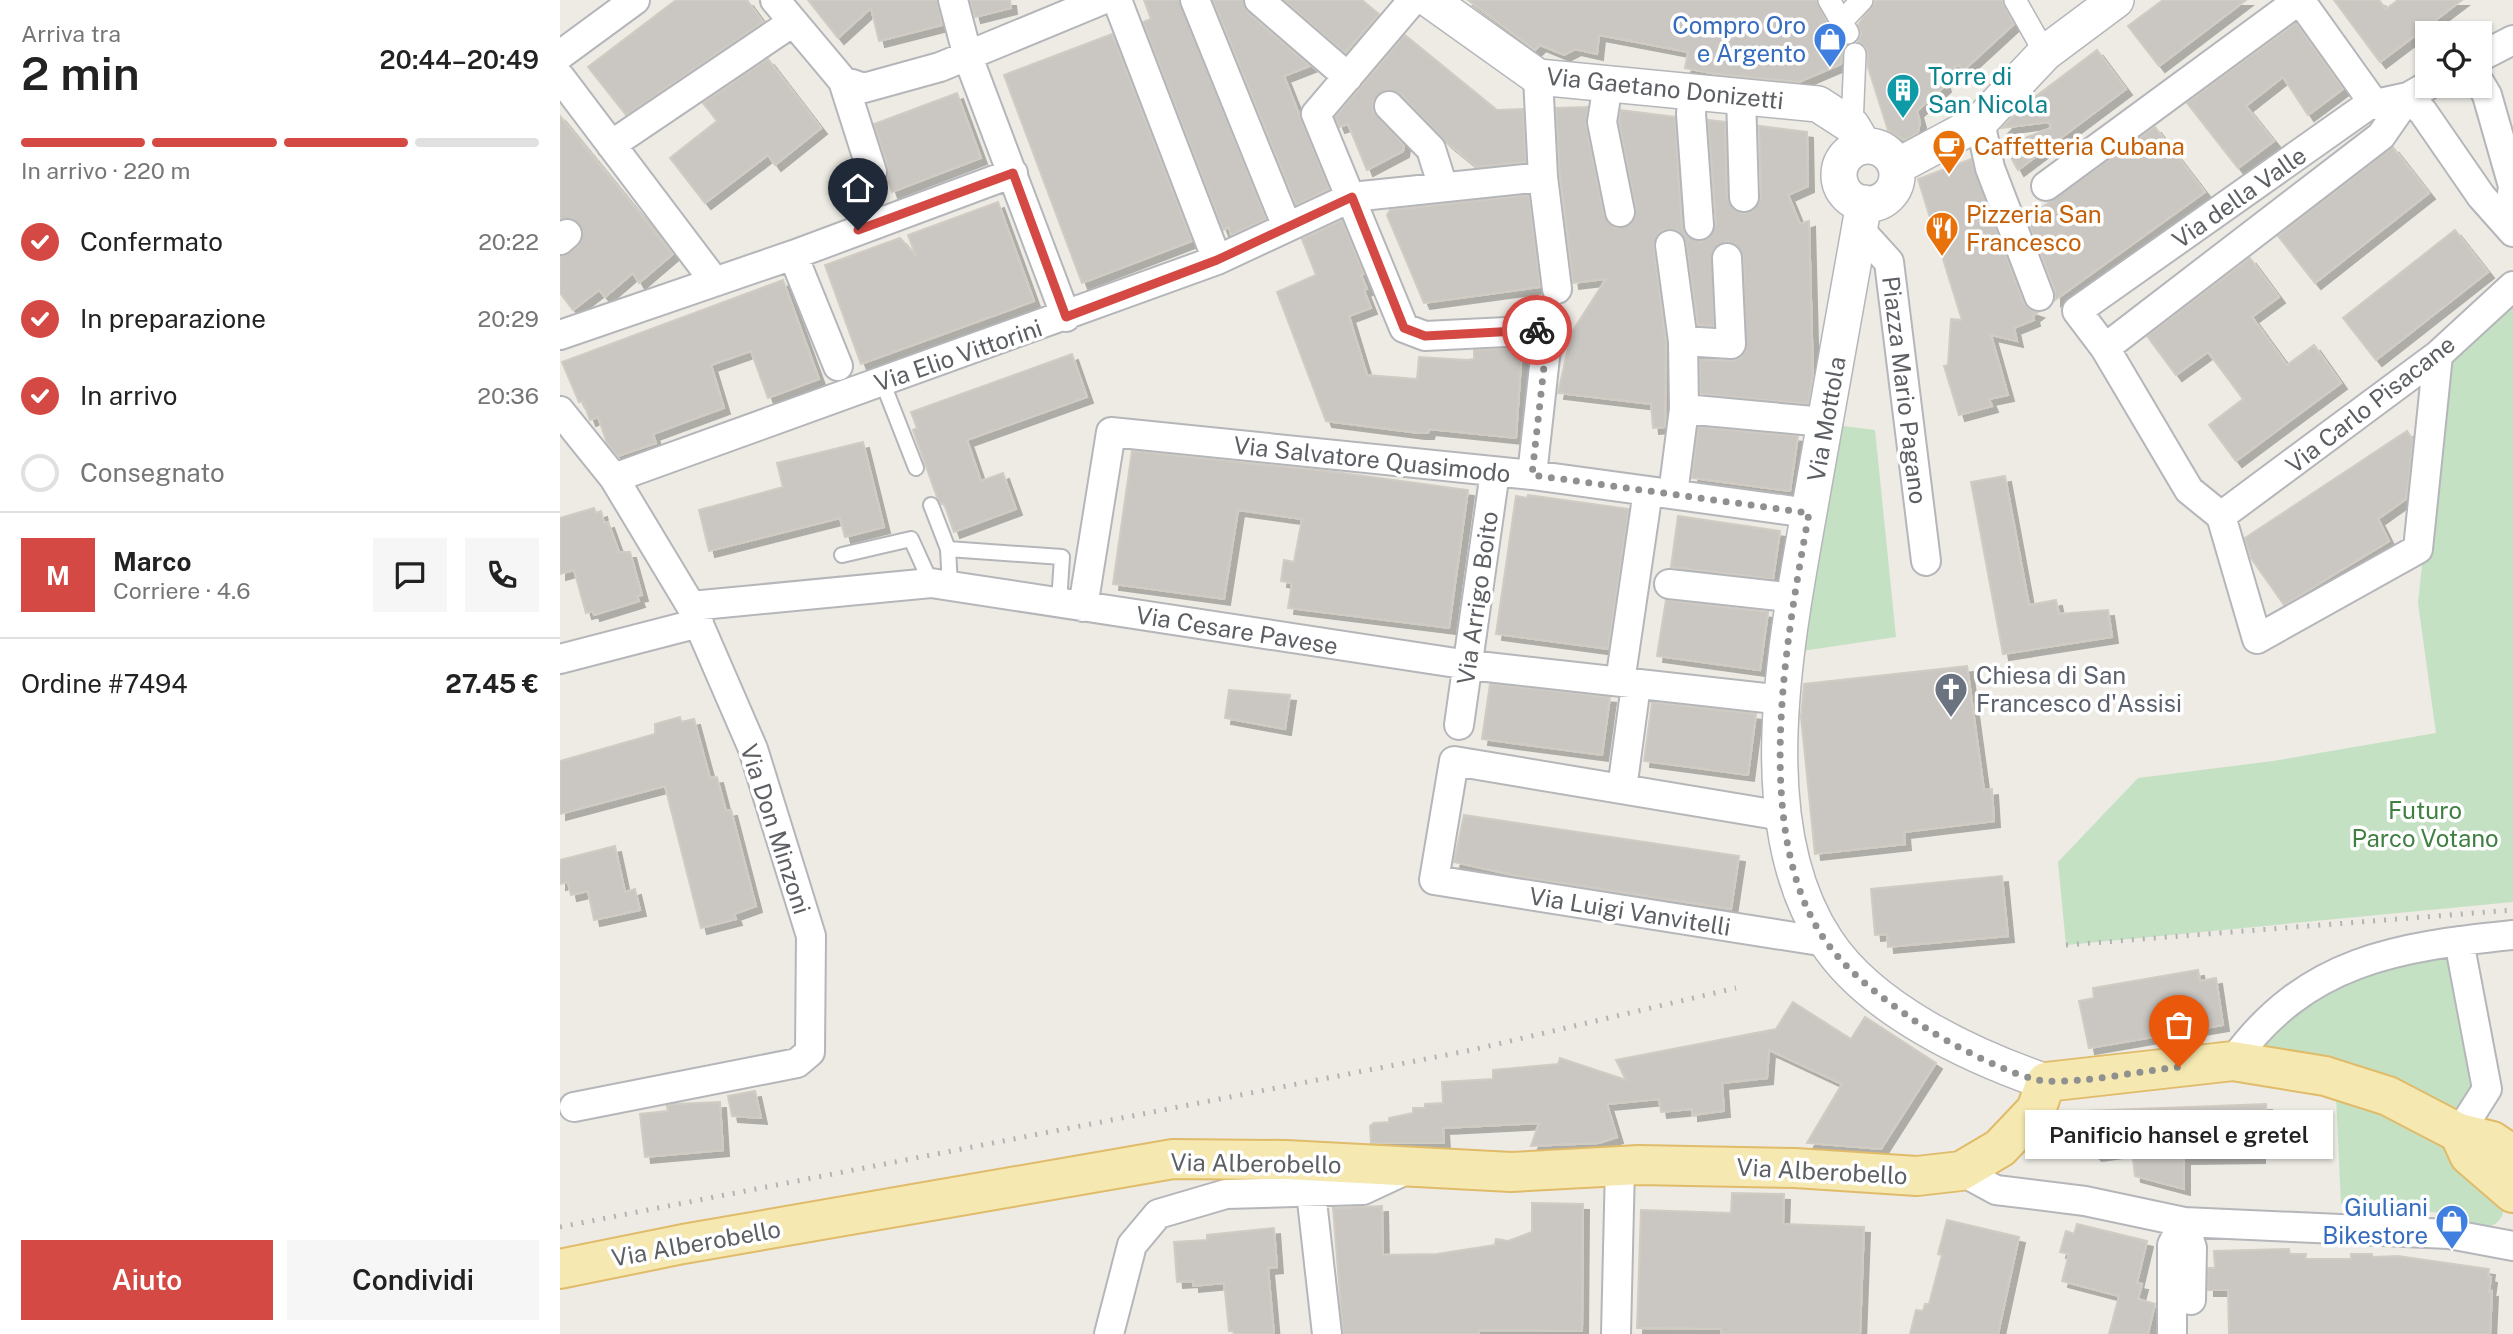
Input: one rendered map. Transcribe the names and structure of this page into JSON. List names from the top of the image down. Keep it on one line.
{"streets":{"main road":["Via Mottola","Via Alberobello"],"street":["Via Gaetano Donizetti","Via della Valle","Via Elio Vittorini","Piazza Mario Pagano","Via Carlo Pisacane","Via Salvatore Quasimodo","Via Arrigo Boito","Via Cesare Pavese","Via Don Minzoni","Via Luigi Vanvitelli"]},"crossings":[["Via Elio Vittorini","Via Don Minzoni"],["Piazza Mario Pagano","Via Mottola"],["Via Mottola","Via Salvatore Quasimodo"],["Via Mottola","Via Cesare Pavese"],["Via Mottola","Via Luigi Vanvitelli"],["Via Mottola","Via Alberobello"],["Via Salvatore Quasimodo","Via Arrigo Boito"],["Via Salvatore Quasimodo","Via Cesare Pavese"],["Via Arrigo Boito","Via Cesare Pavese"],["Via Cesare Pavese","Via Don Minzoni"]],"parks":["Futuro Parco Votano"],"places":{"shop":["Compro Oro e Argento","Giuliani Bikestore"],"building":["Torre di San Nicola"],"cafe":["Caffetteria Cubana"],"restaurant":["Pizzeria San Francesco"],"church":["Chiesa di San Francesco d'Assisi"],"other":["Panificio hansel e gretel"]},"page":{"heading":["2 min","Arriva tra","20:44–20:49"],"panel":["Marco","Corriere · 4.6","Ordine #7494","27.45 €"],"bar":"In arrivo · 220 m","list":[["Confermato","20:22"],["In preparazione","20:29"],["In arrivo","20:36"],"Consegnato"],"round":"M","bubble":"Panificio hansel e gretel","buttons":["Aiuto","Condividi"]}}
